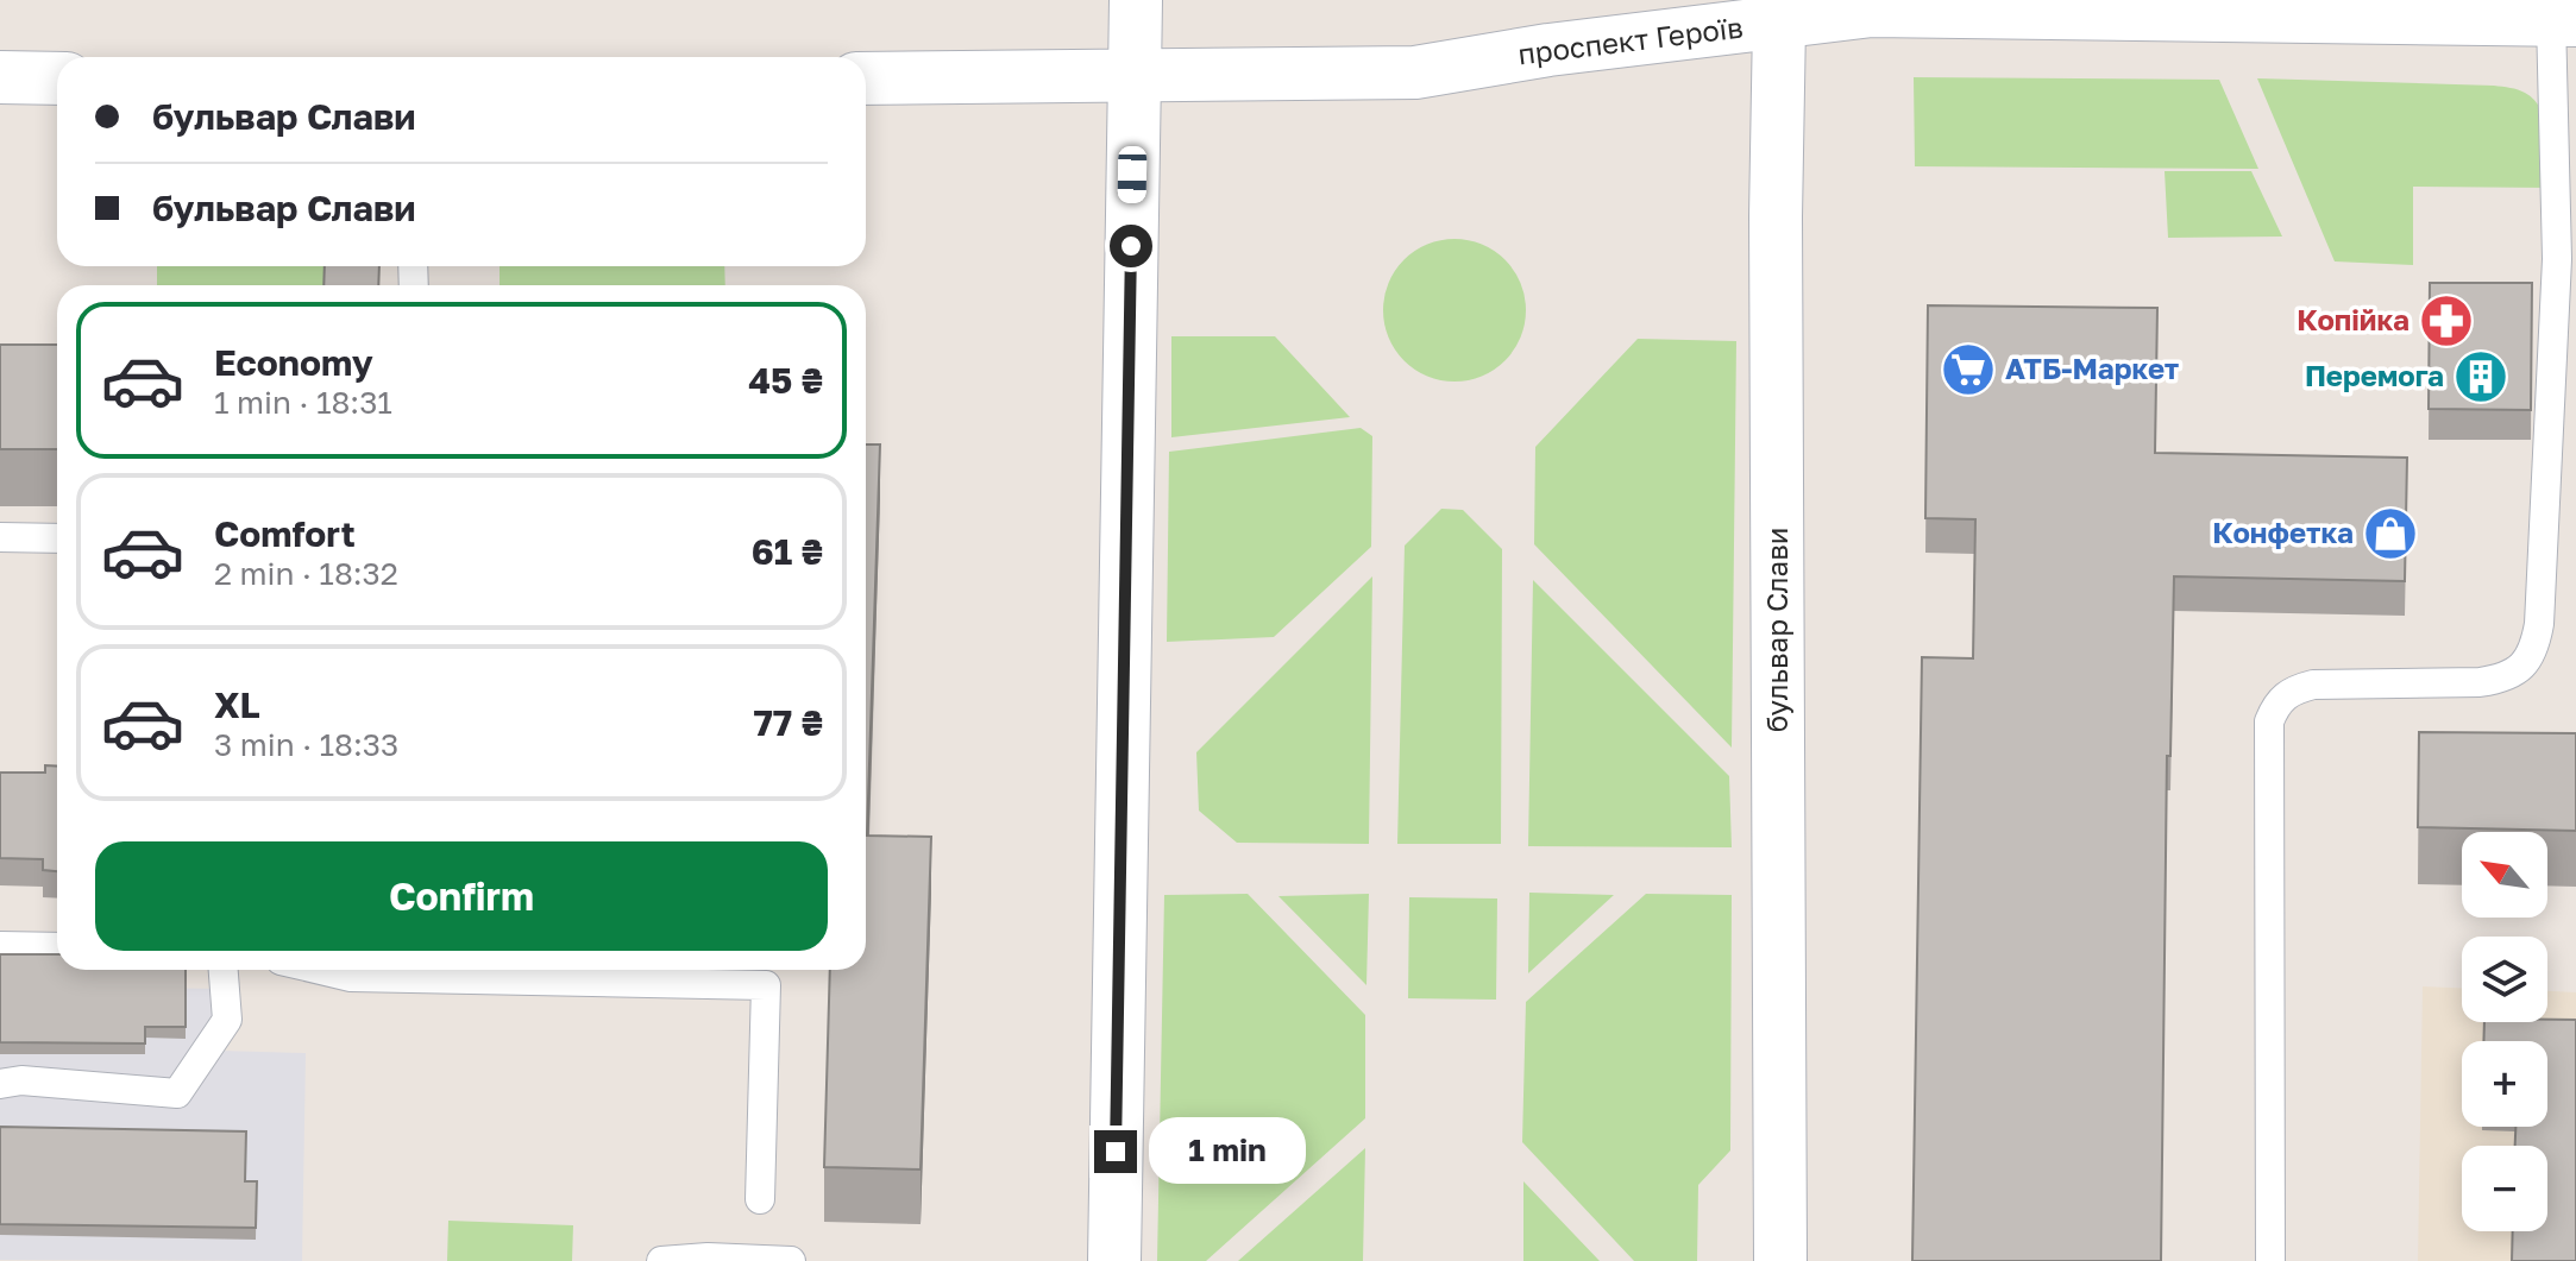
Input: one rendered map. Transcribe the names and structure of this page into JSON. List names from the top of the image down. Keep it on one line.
{"streets":{"street":["проспект Героїв","бульвар Слави"]},"crossings":[["проспект Героїв","бульвар Слави"]],"places":{"pharmacy":["Копійка"],"supermarket":["АТБ-Маркет"],"building":["Перемога"],"shop":["Конфетка"]},"north":"top left","page":{"banner":["бульвар Слави","бульвар Слави"],"list":[{"name":"Economy","note":"1 min · 18:31","value":"45 ₴"},{"name":"Comfort","note":"2 min · 18:32","value":"61 ₴"},{"name":"XL","note":"3 min · 18:33","value":"77 ₴"}],"buttons":"Confirm","map_buttons":["+","−"],"bubble":"1 min"}}
